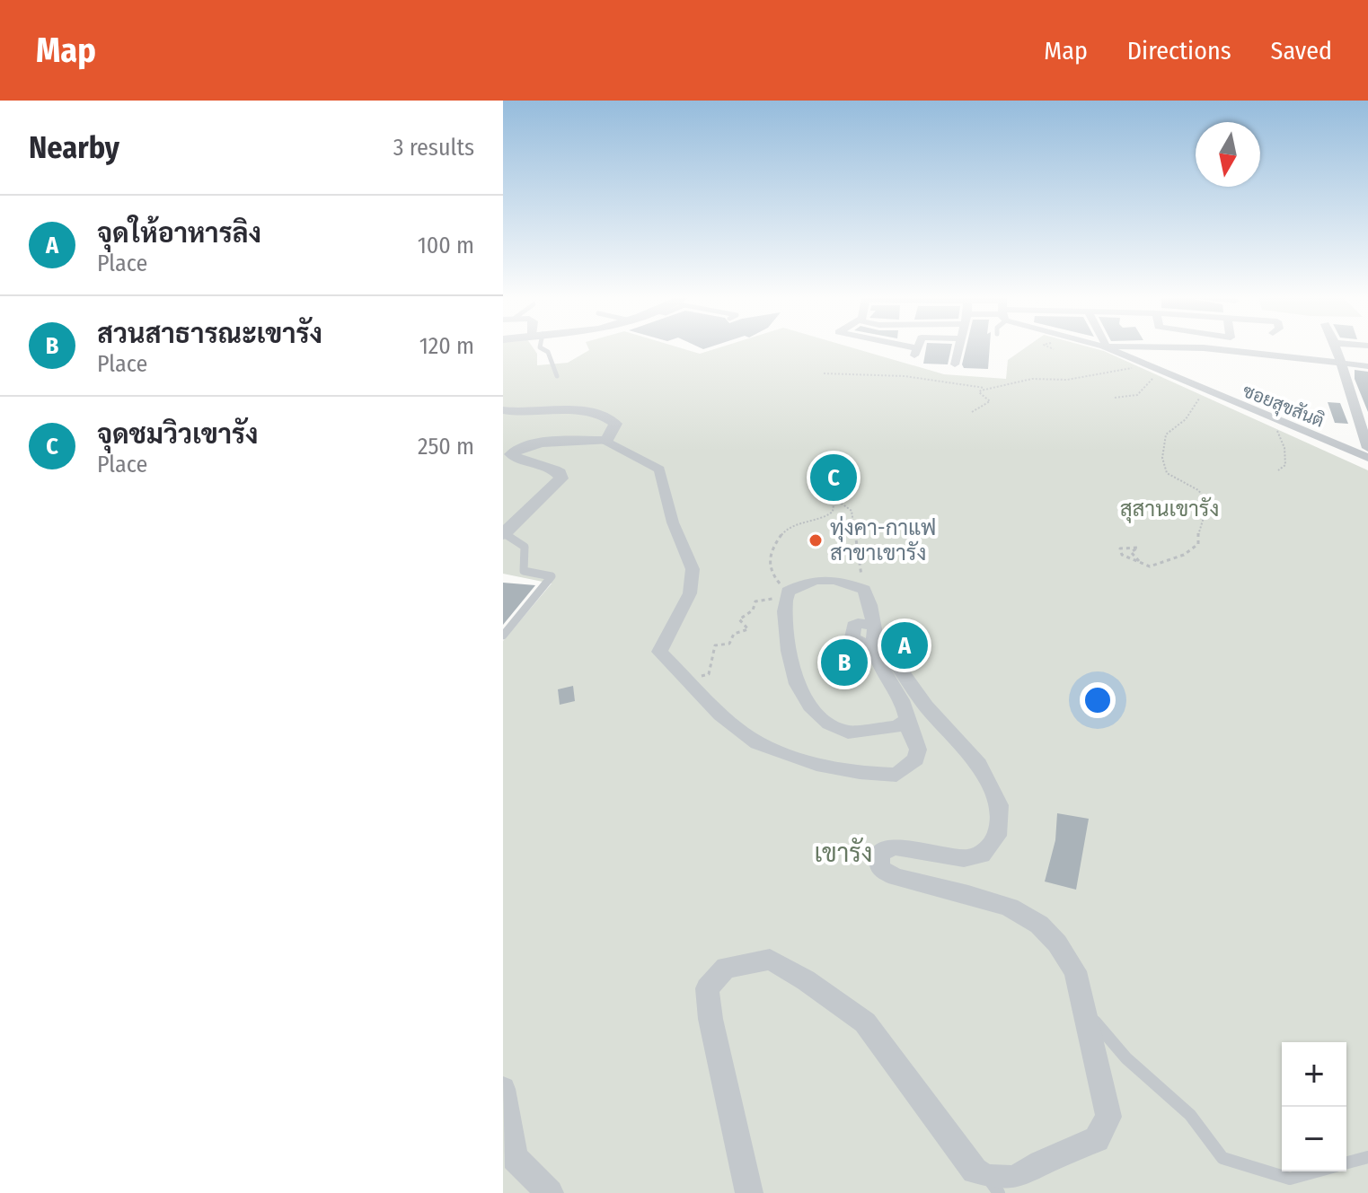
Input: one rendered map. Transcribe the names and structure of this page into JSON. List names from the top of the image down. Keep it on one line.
{"streets":{"street":["ซอยสุขสันติ"]},"parks":["สุสานเขารัง","เขารัง"],"places":["ทุ่งคา-กาแฟ สาขาเขารัง"],"north":"bottom","page":{"header":"Map","nav":["Map","Directions","Saved"],"heading":["Nearby","3 results"],"list":[{"mark":"A","name":"จุดให้อาหารลิง","note":"Place","value":"100 m"},{"mark":"B","name":"สวนสาธารณะเขารัง","note":"Place","value":"120 m"},{"mark":"C","name":"จุดชมวิวเขารัง","note":"Place","value":"250 m"}],"pins":["C","A","B"],"map_buttons":["+","−"]}}
